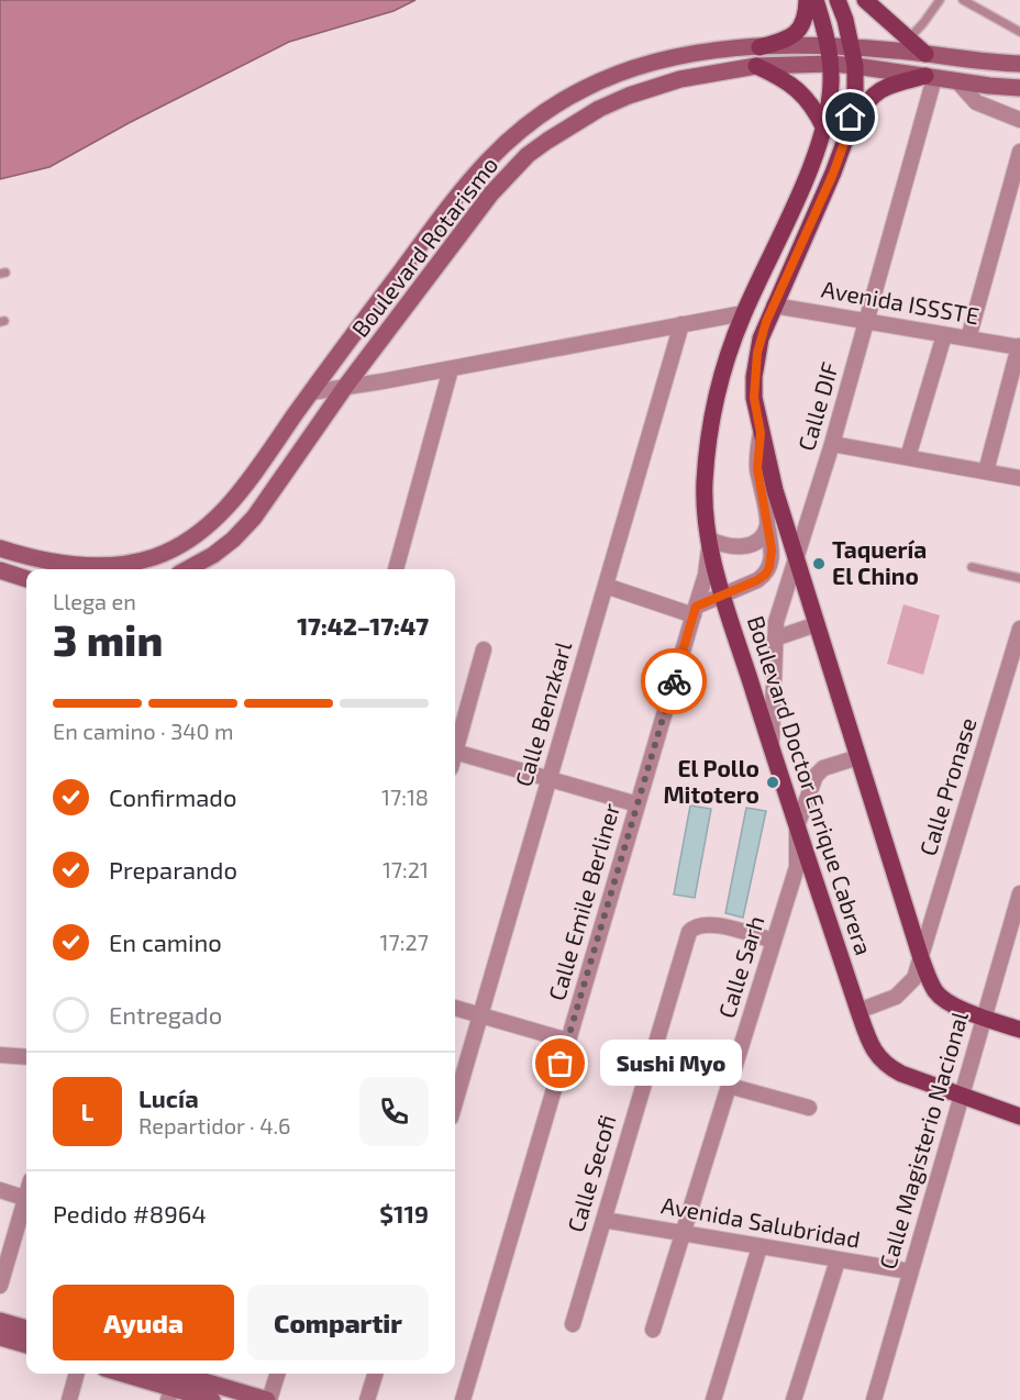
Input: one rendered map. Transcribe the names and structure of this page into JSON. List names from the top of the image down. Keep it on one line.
{"streets":{"main road":["Boulevard Doctor Enrique Cabrera"],"street":["Boulevard Rotarismo","Avenida ISSSTE","Calle DIF","Calle Benzkarl","Calle Pronase","Calle Emile Berliner","Calle Sarh","Calle Magisterio Nacional","Calle Secofi","Avenida Salubridad"]},"crossings":[["Boulevard Rotarismo","Calle DIF"],["Boulevard Rotarismo","Boulevard Doctor Enrique Cabrera"],["Avenida ISSSTE","Calle DIF"],["Calle DIF","Boulevard Doctor Enrique Cabrera"],["Boulevard Doctor Enrique Cabrera","Calle Pronase"],["Boulevard Doctor Enrique Cabrera","Calle Emile Berliner"],["Boulevard Doctor Enrique Cabrera","Calle Sarh"],["Boulevard Doctor Enrique Cabrera","Calle Magisterio Nacional"],["Calle Sarh","Calle Secofi"],["Calle Sarh","Avenida Salubridad"],["Calle Magisterio Nacional","Avenida Salubridad"],["Calle Secofi","Avenida Salubridad"]],"places":["Taquería El Chino","El Pollo Mitotero","Sushi Myo"],"page":{"heading":["3 min","Llega en","17:42–17:47"],"panel":["Lucía","Repartidor · 4.6","Pedido #8964","$119"],"bar":"En camino · 340 m","list":[["Confirmado","17:18"],["Preparando","17:21"],["En camino","17:27"],"Entregado"],"bubble":"Sushi Myo","round":"L","buttons":["Ayuda","Compartir"]}}
